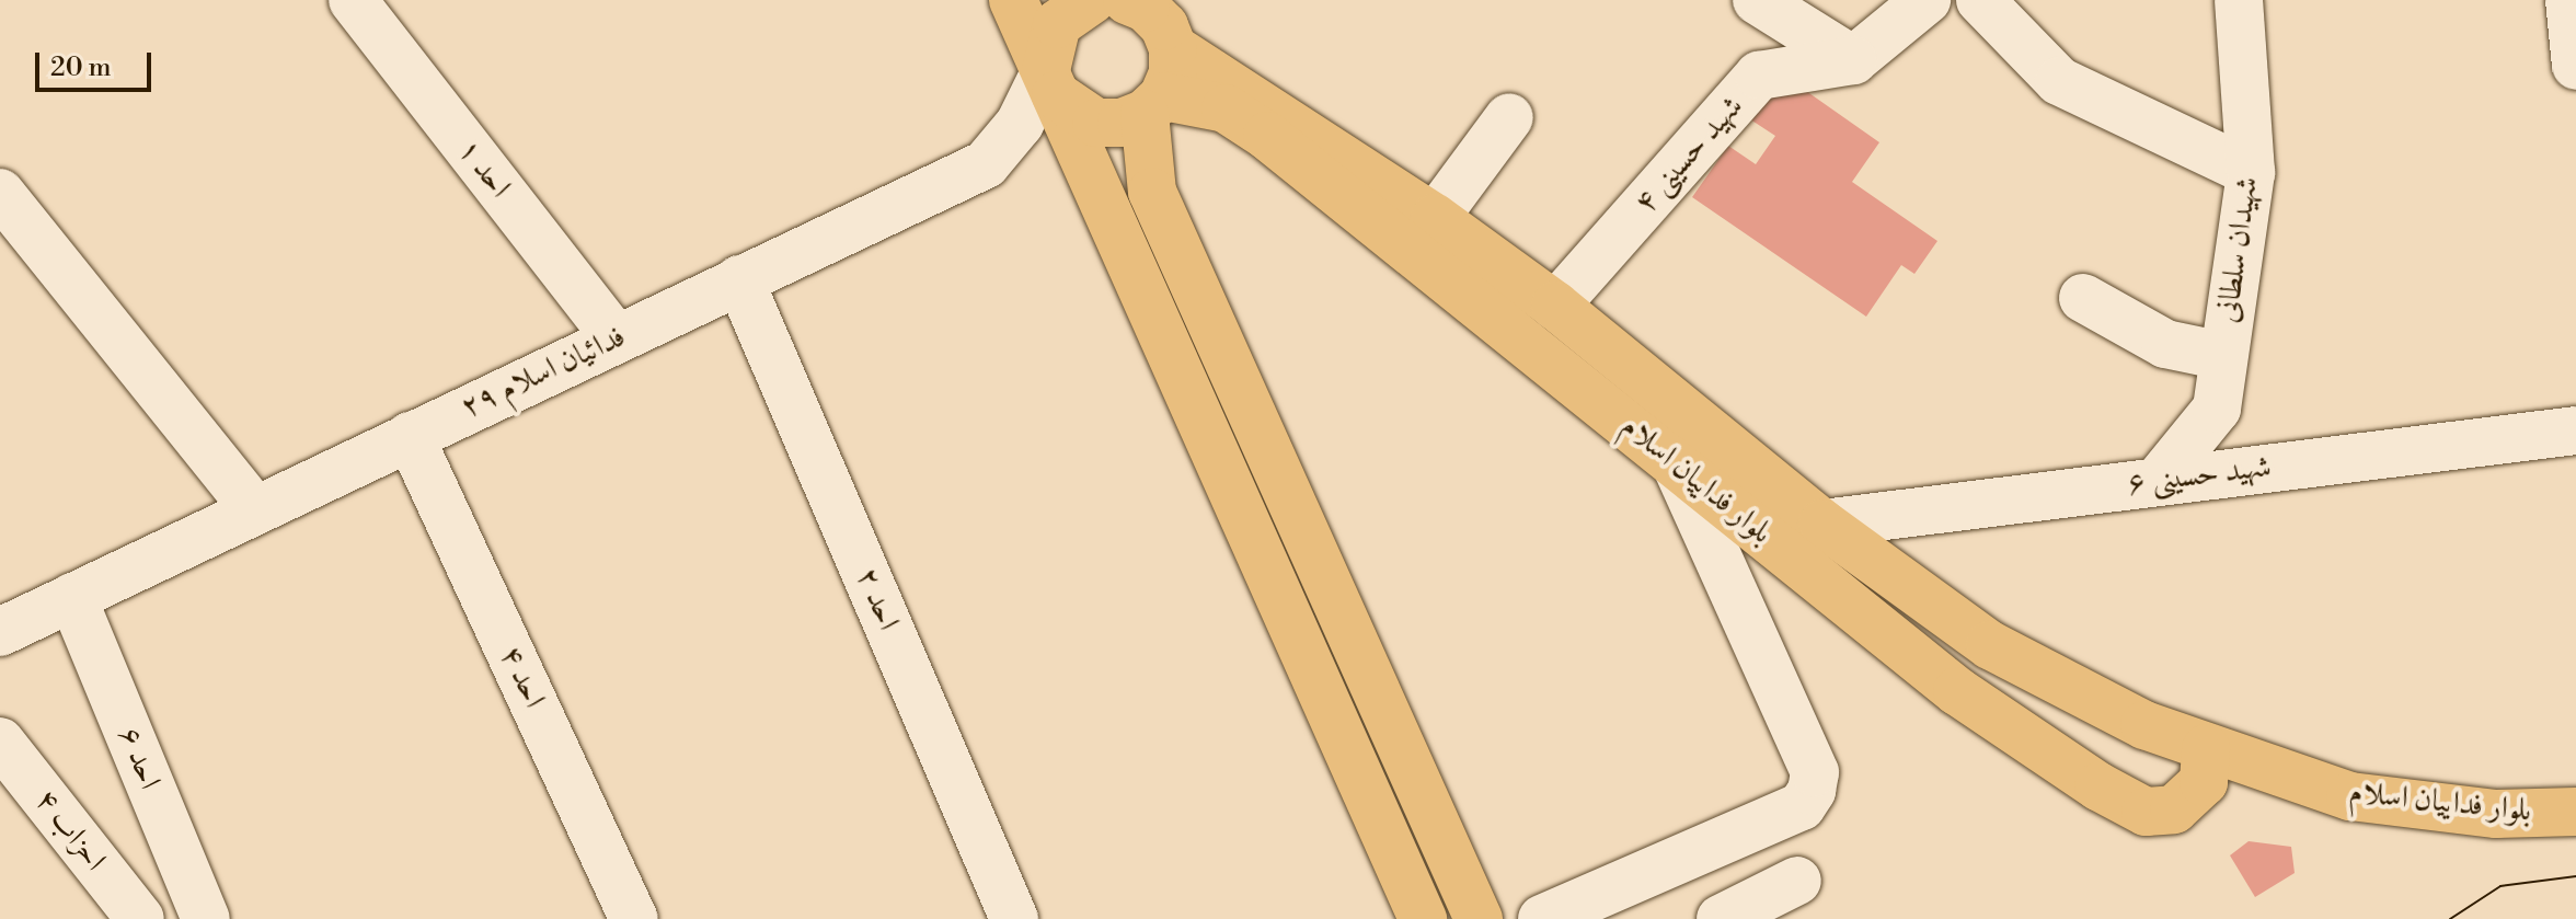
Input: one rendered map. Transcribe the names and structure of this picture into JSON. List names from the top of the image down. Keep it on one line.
{"streets":{"main road":["بلوار فداییان اسلام"],"street":["شهید حسینی ۴","احد ۱","شهیدان سلطانی","فدائیان اسلام ۲۹","شهید حسینی ۶","احد ۲","احد ۴","احد ۶","احزاب ۴"]},"crossings":[["شهید حسینی ۴","بلوار فداییان اسلام"],["احد ۱","فدائیان اسلام ۲۹"],["شهیدان سلطانی","شهید حسینی ۶"],["فدائیان اسلام ۲۹","احد ۲"],["فدائیان اسلام ۲۹","احد ۴"],["فدائیان اسلام ۲۹","احد ۶"],["شهید حسینی ۶","بلوار فداییان اسلام"]],"scale_bar":"20 m"}
